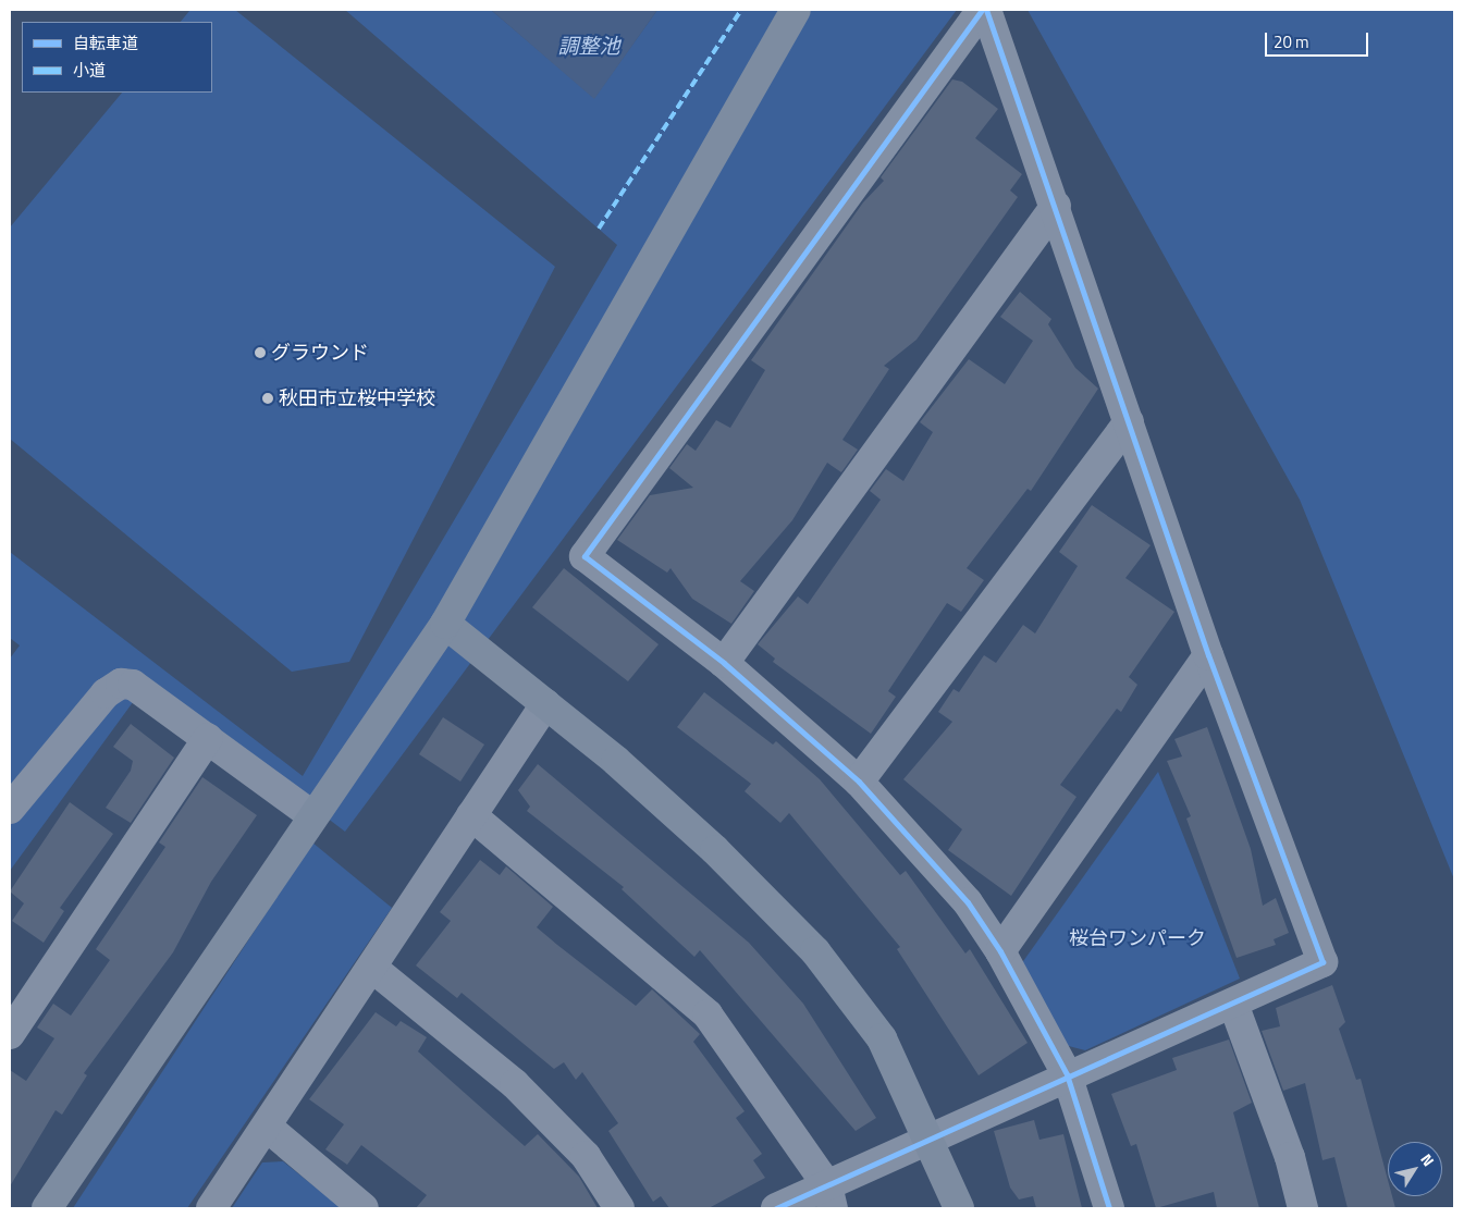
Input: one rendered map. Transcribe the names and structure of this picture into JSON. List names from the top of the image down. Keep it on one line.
{"water":["調整池"],"parks":["桜台ワンパーク"],"places":["グラウンド","秋田市立桜中学校"],"legend":["自転車道","小道"],"scale_bar":"20 m","north":"top right"}
